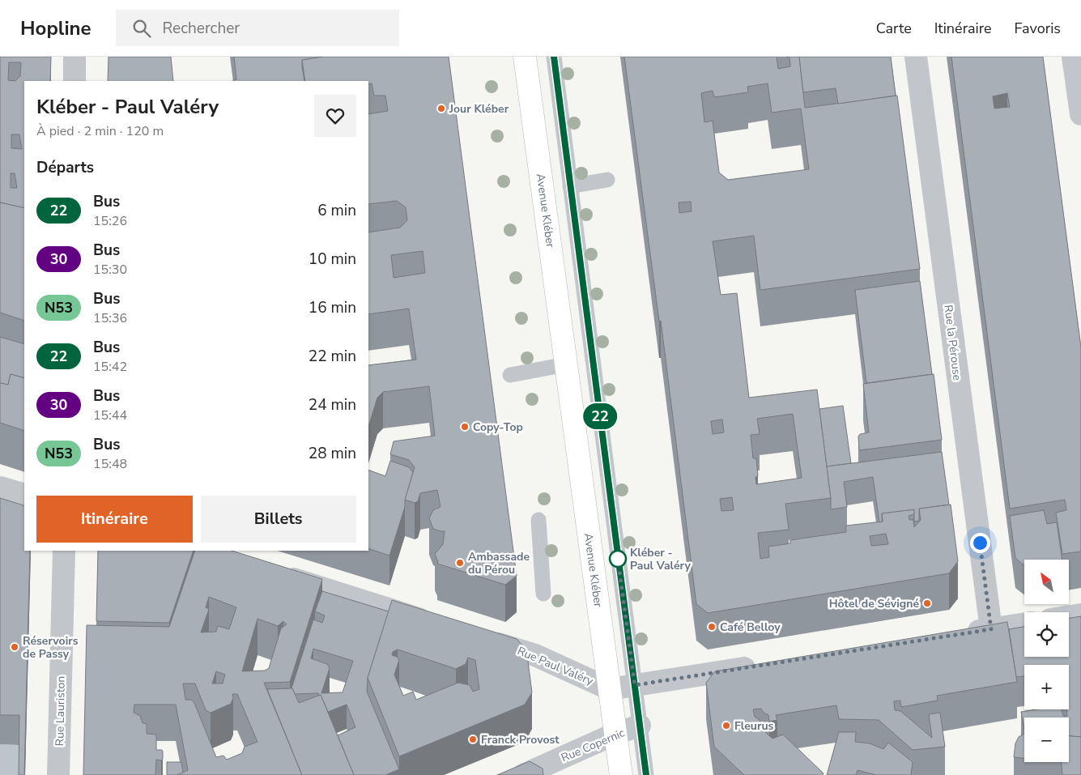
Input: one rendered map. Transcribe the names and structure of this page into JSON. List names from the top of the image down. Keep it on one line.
{"streets":{"main road":["Avenue Kléber"],"street":["Rue la Pérouse","Rue Paul Valéry","Rue Lauriston","Rue Copernic"]},"crossings":[["Avenue Kléber","Rue Paul Valéry"],["Avenue Kléber","Rue Copernic"]],"places":["Jour Kléber","Copy-Top","Kléber - Paul Valéry","Ambassade du Pérou","Hôtel de Sévigné","Café Belloy","Réservoirs de Passy","Fleurus","Franck Provost"],"lines":["bus line 22"],"north":"top left","page":{"header":"Hopline","search":"Rechercher","nav":["Carte","Itinéraire","Favoris"],"on_map":"22","heading":[["Kléber - Paul Valéry","À pied · 2 min · 120 m"],"Départs"],"list":[{"mark":"22","name":"Bus","note":"15:26","value":"6 min"},{"mark":"30","name":"Bus","note":"15:30","value":"10 min"},{"mark":"N53","name":"Bus","note":"15:36","value":"16 min"},{"mark":"22","name":"Bus","note":"15:42","value":"22 min"},{"mark":"30","name":"Bus","note":"15:44","value":"24 min"},{"mark":"N53","name":"Bus","note":"15:48","value":"28 min"}],"buttons":["Itinéraire","Billets"],"map_buttons":["+","−"]}}
